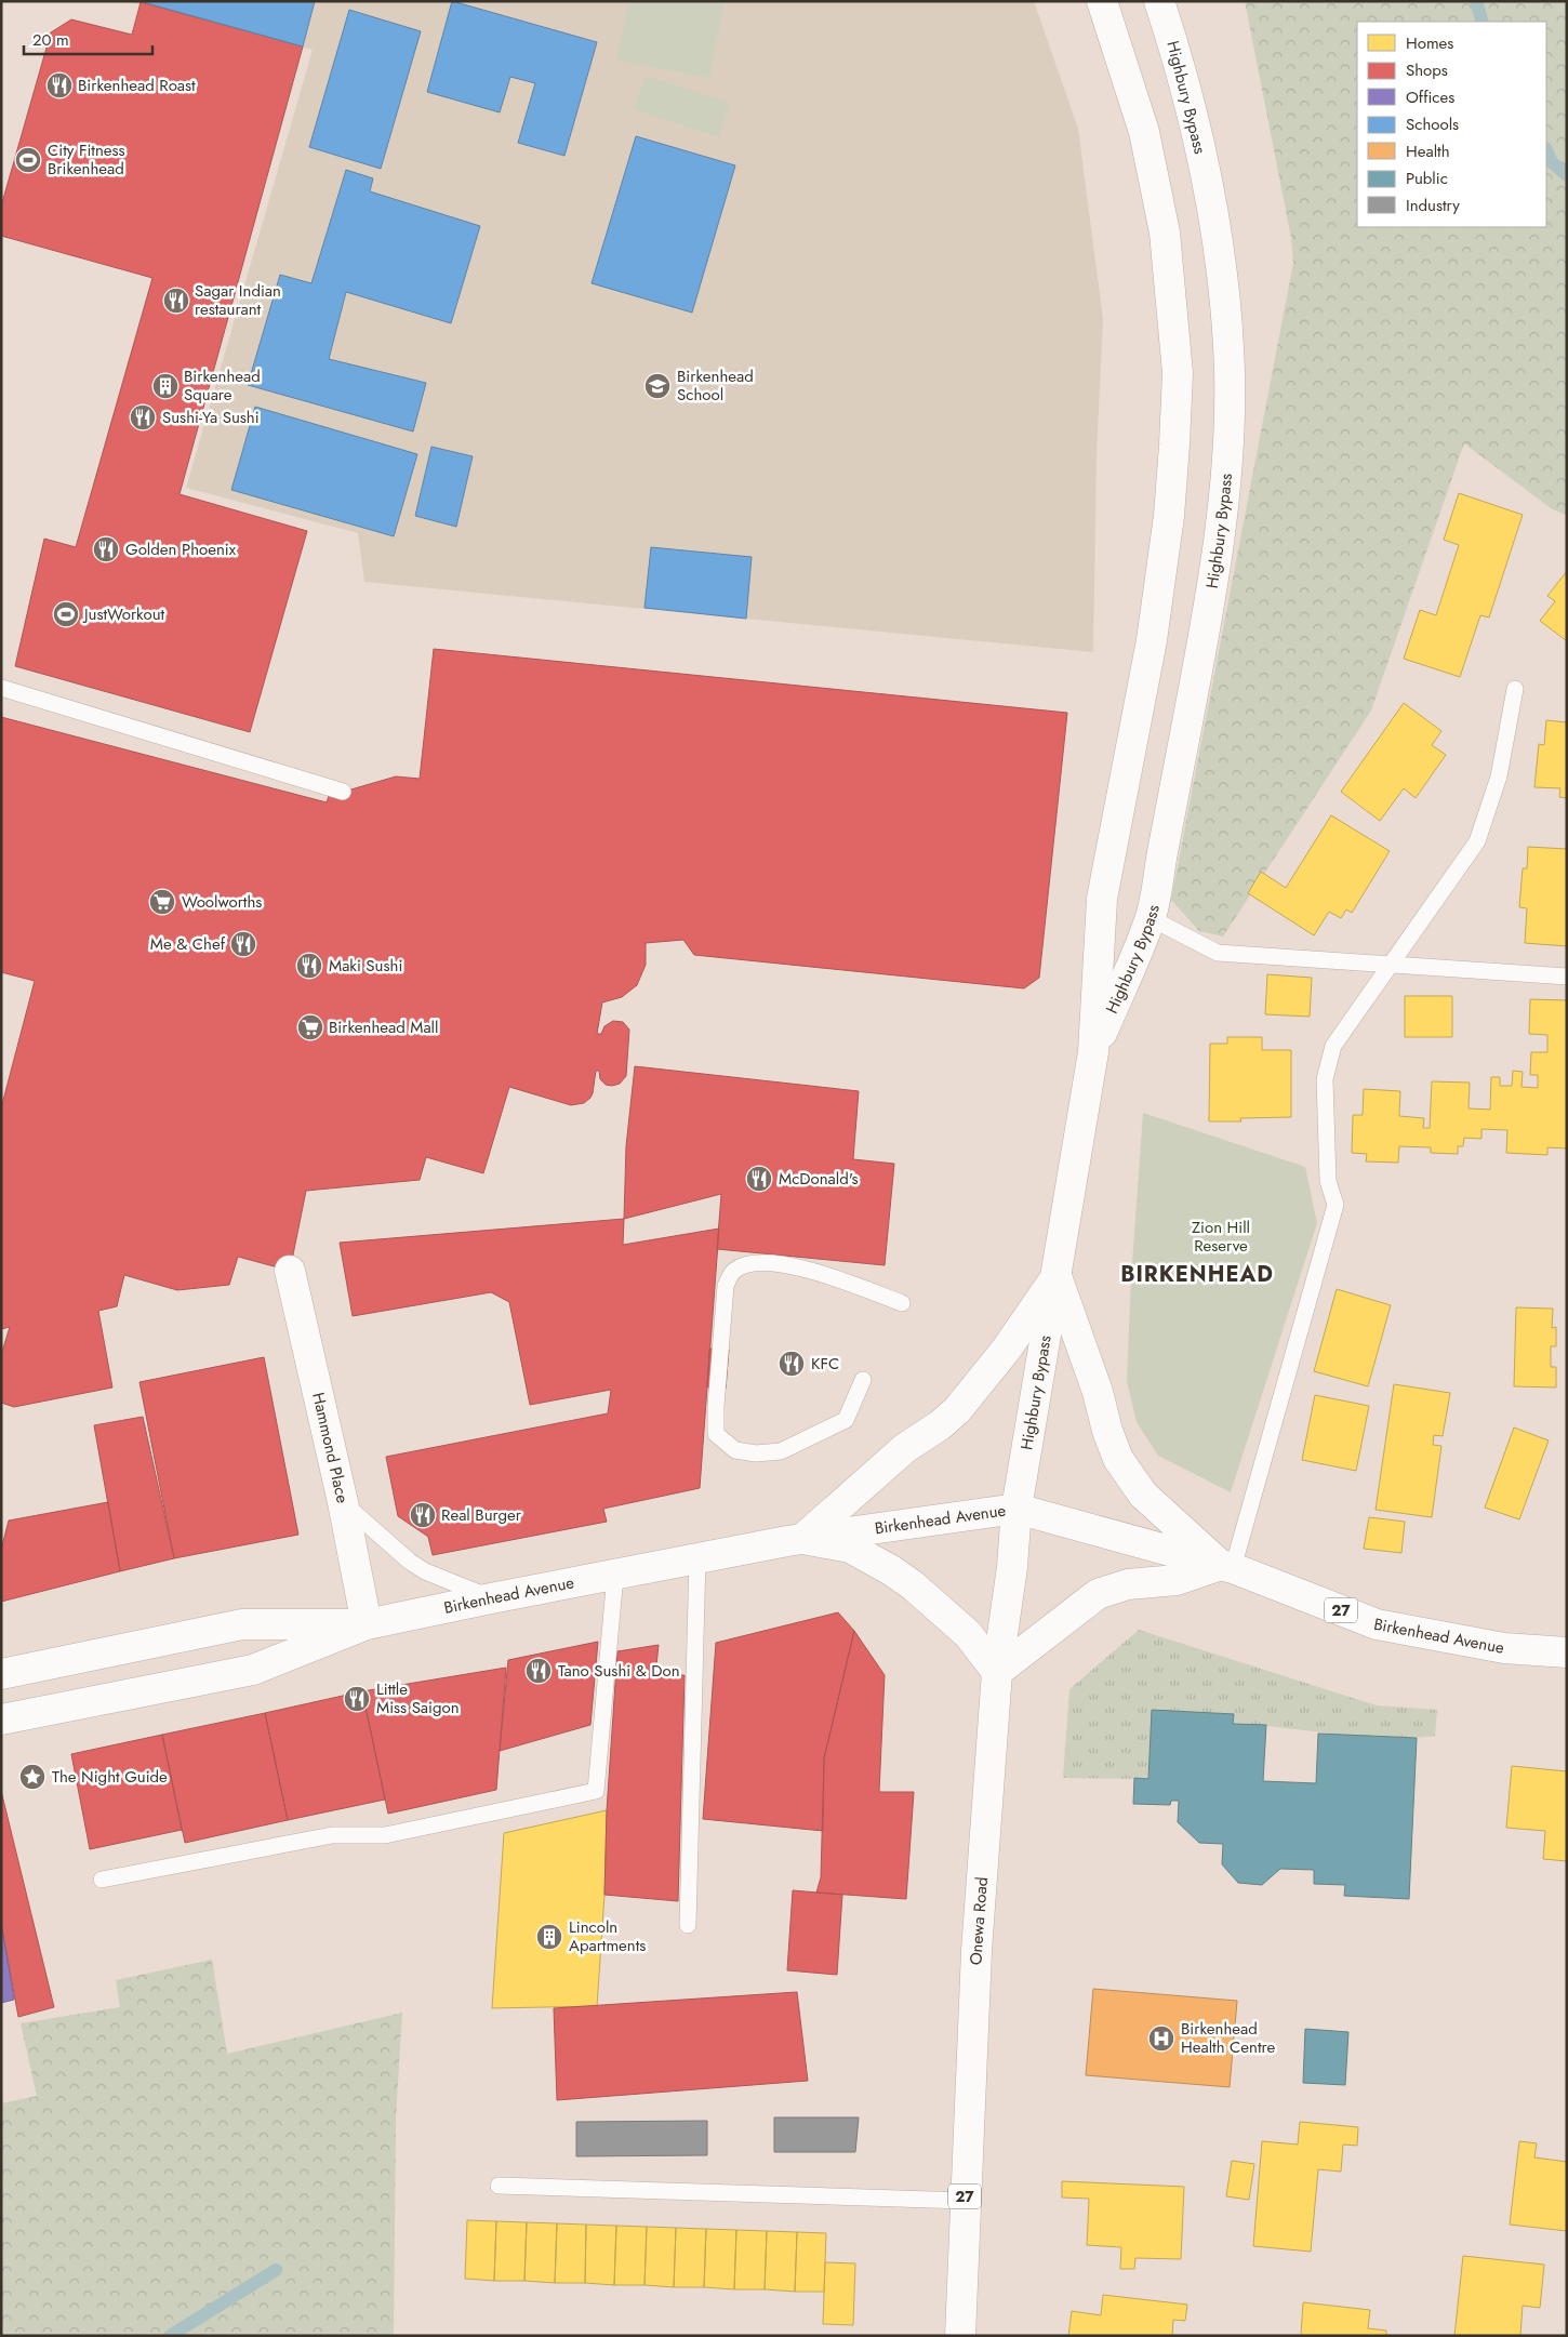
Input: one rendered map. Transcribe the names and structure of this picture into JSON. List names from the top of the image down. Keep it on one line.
{"streets":{"main road":["Highbury Bypass","Hammond Place","Birkenhead Avenue","27","Onewa Road"]},"crossings":[["Highbury Bypass","Birkenhead Avenue"],["Highbury Bypass","Onewa Road"],["Hammond Place","Birkenhead Avenue"],["Birkenhead Avenue","Onewa Road"]],"districts":["BIRKENHEAD"],"parks":["Zion Hill Reserve"],"places":{"restaurant":["Birkenhead Roast","Sagar Indian restaurant","Sushi-Ya Sushi","Golden Phoenix","Me & Chef","Maki Sushi","McDonald's","KFC","Real Burger","Tano Sushi & Don","Little Miss Saigon"],"sports":["City Fitness Brikenhead","JustWorkout"],"building":["Birkenhead Square","Lincoln Apartments"],"school or university":["Birkenhead School"],"supermarket":["Woolworths","Birkenhead Mall"],"place":["The Night Guide"],"hospital":["Birkenhead Health Centre"]},"legend":["Homes","Shops","Offices","Schools","Health","Public","Industry"],"scale_bar":"20 m"}
